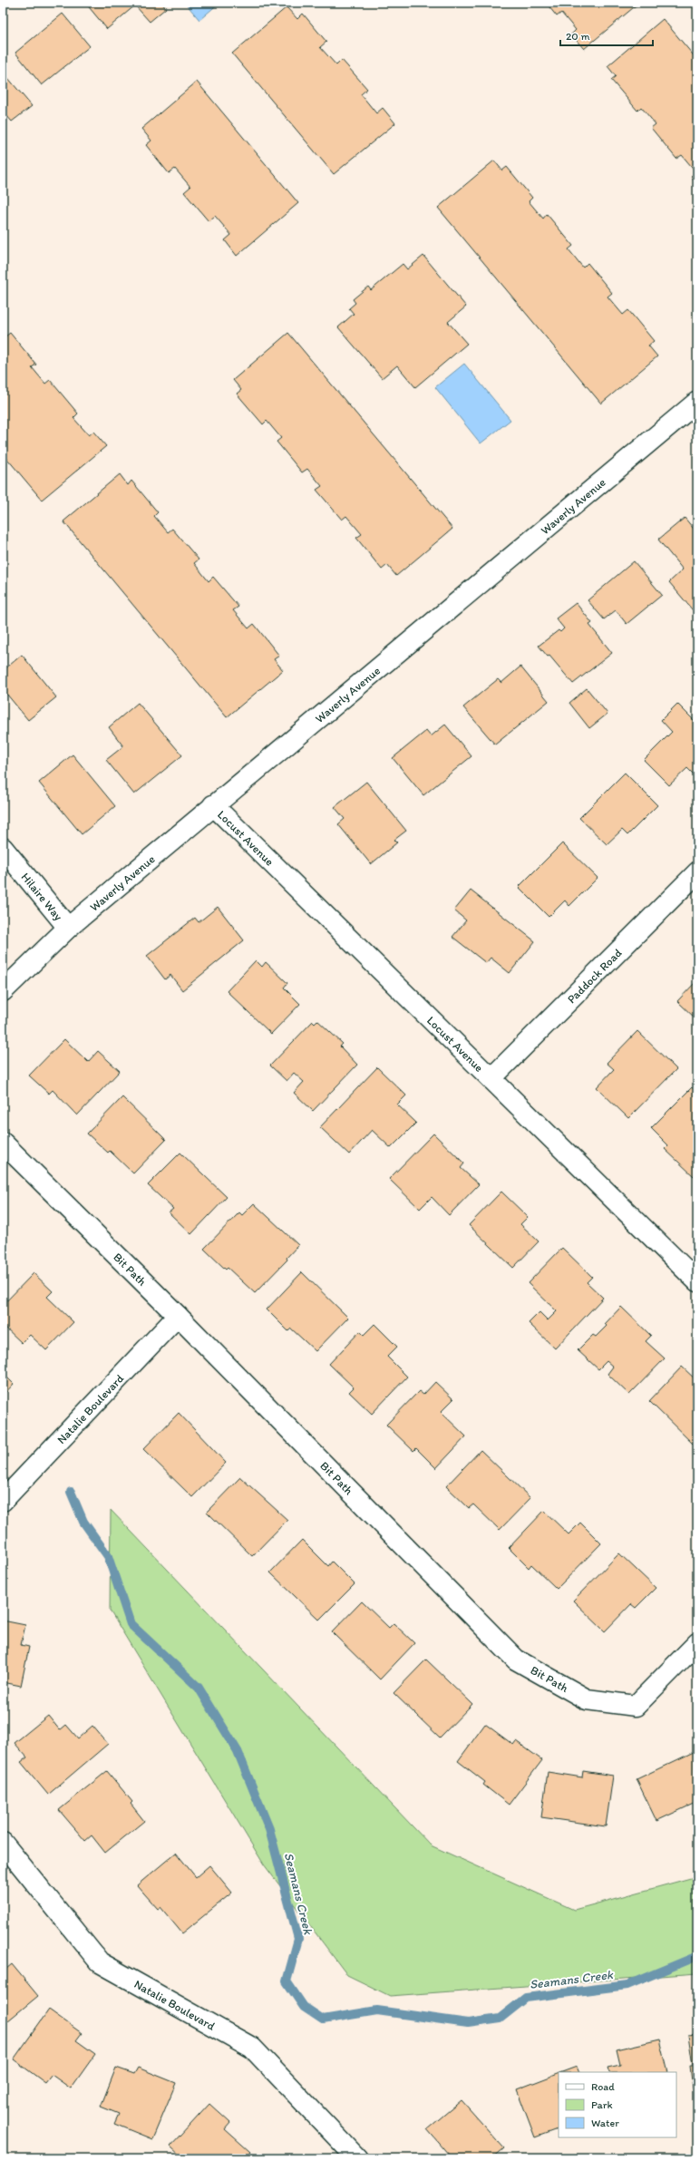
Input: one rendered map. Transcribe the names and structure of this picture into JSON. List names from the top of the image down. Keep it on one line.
{"streets":{"street":["Waverly Avenue","Locust Avenue","Hilaire Way","Paddock Road","Bit Path","Natalie Boulevard"]},"crossings":[["Waverly Avenue","Locust Avenue"],["Waverly Avenue","Hilaire Way"],["Locust Avenue","Paddock Road"],["Bit Path","Natalie Boulevard"]],"water":["Seamans Creek"],"legend":["Road","Park","Water"],"scale_bar":"20 m"}
